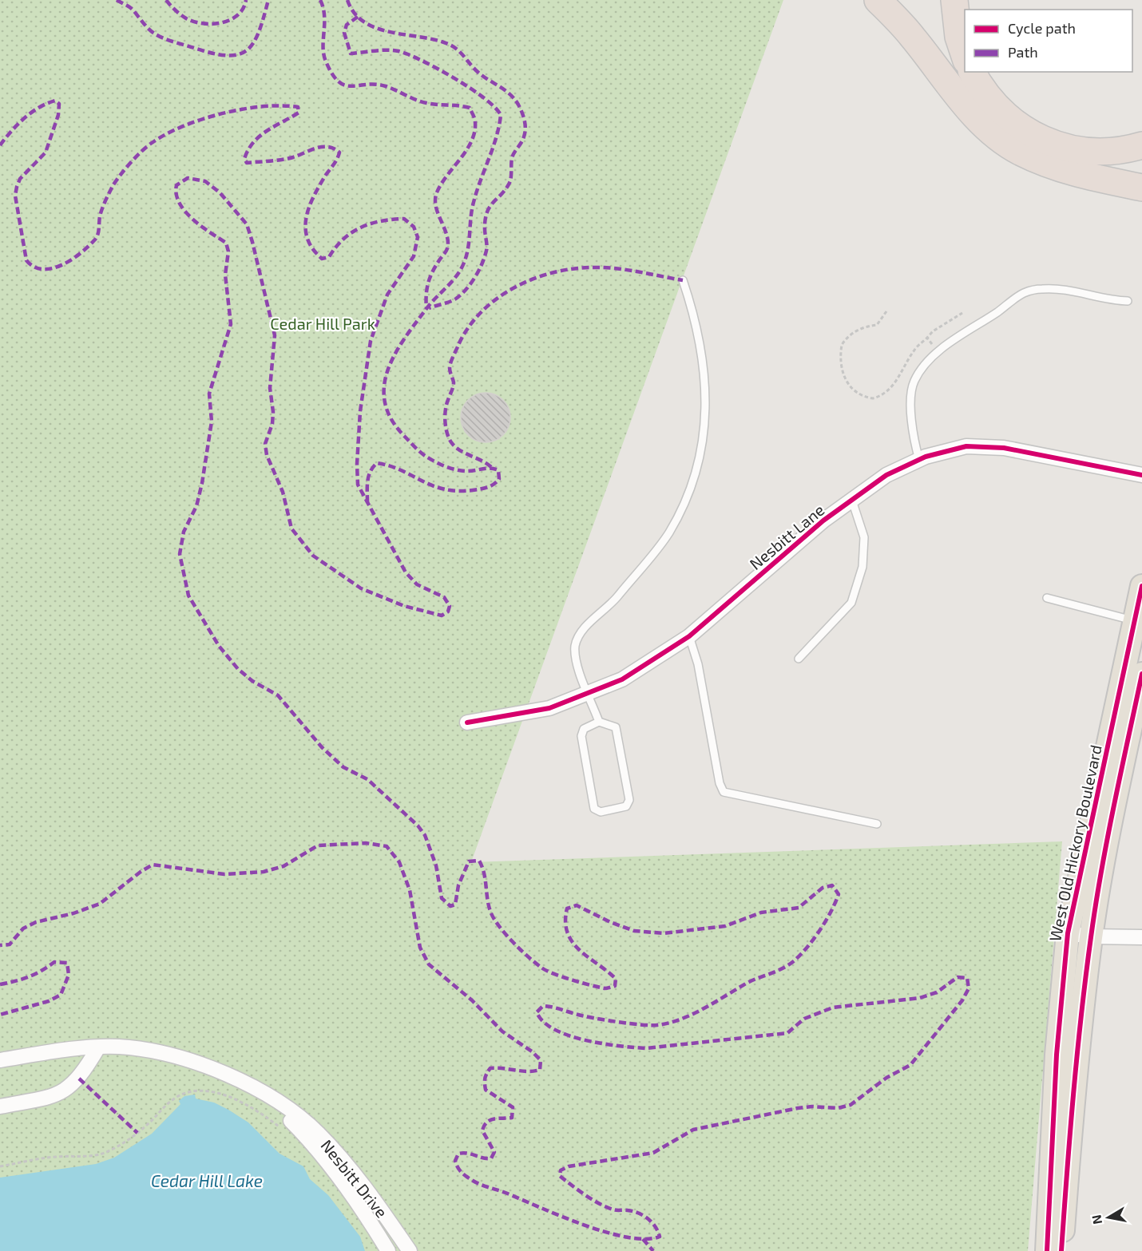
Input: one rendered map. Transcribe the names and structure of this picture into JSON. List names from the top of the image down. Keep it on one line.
{"streets":{"main road":["West Old Hickory Boulevard"],"street":["Nesbitt Lane","Nesbitt Drive"]},"water":["Cedar Hill Lake"],"parks":["Cedar Hill Park"],"legend":["Cycle path","Path"],"north":"left"}
